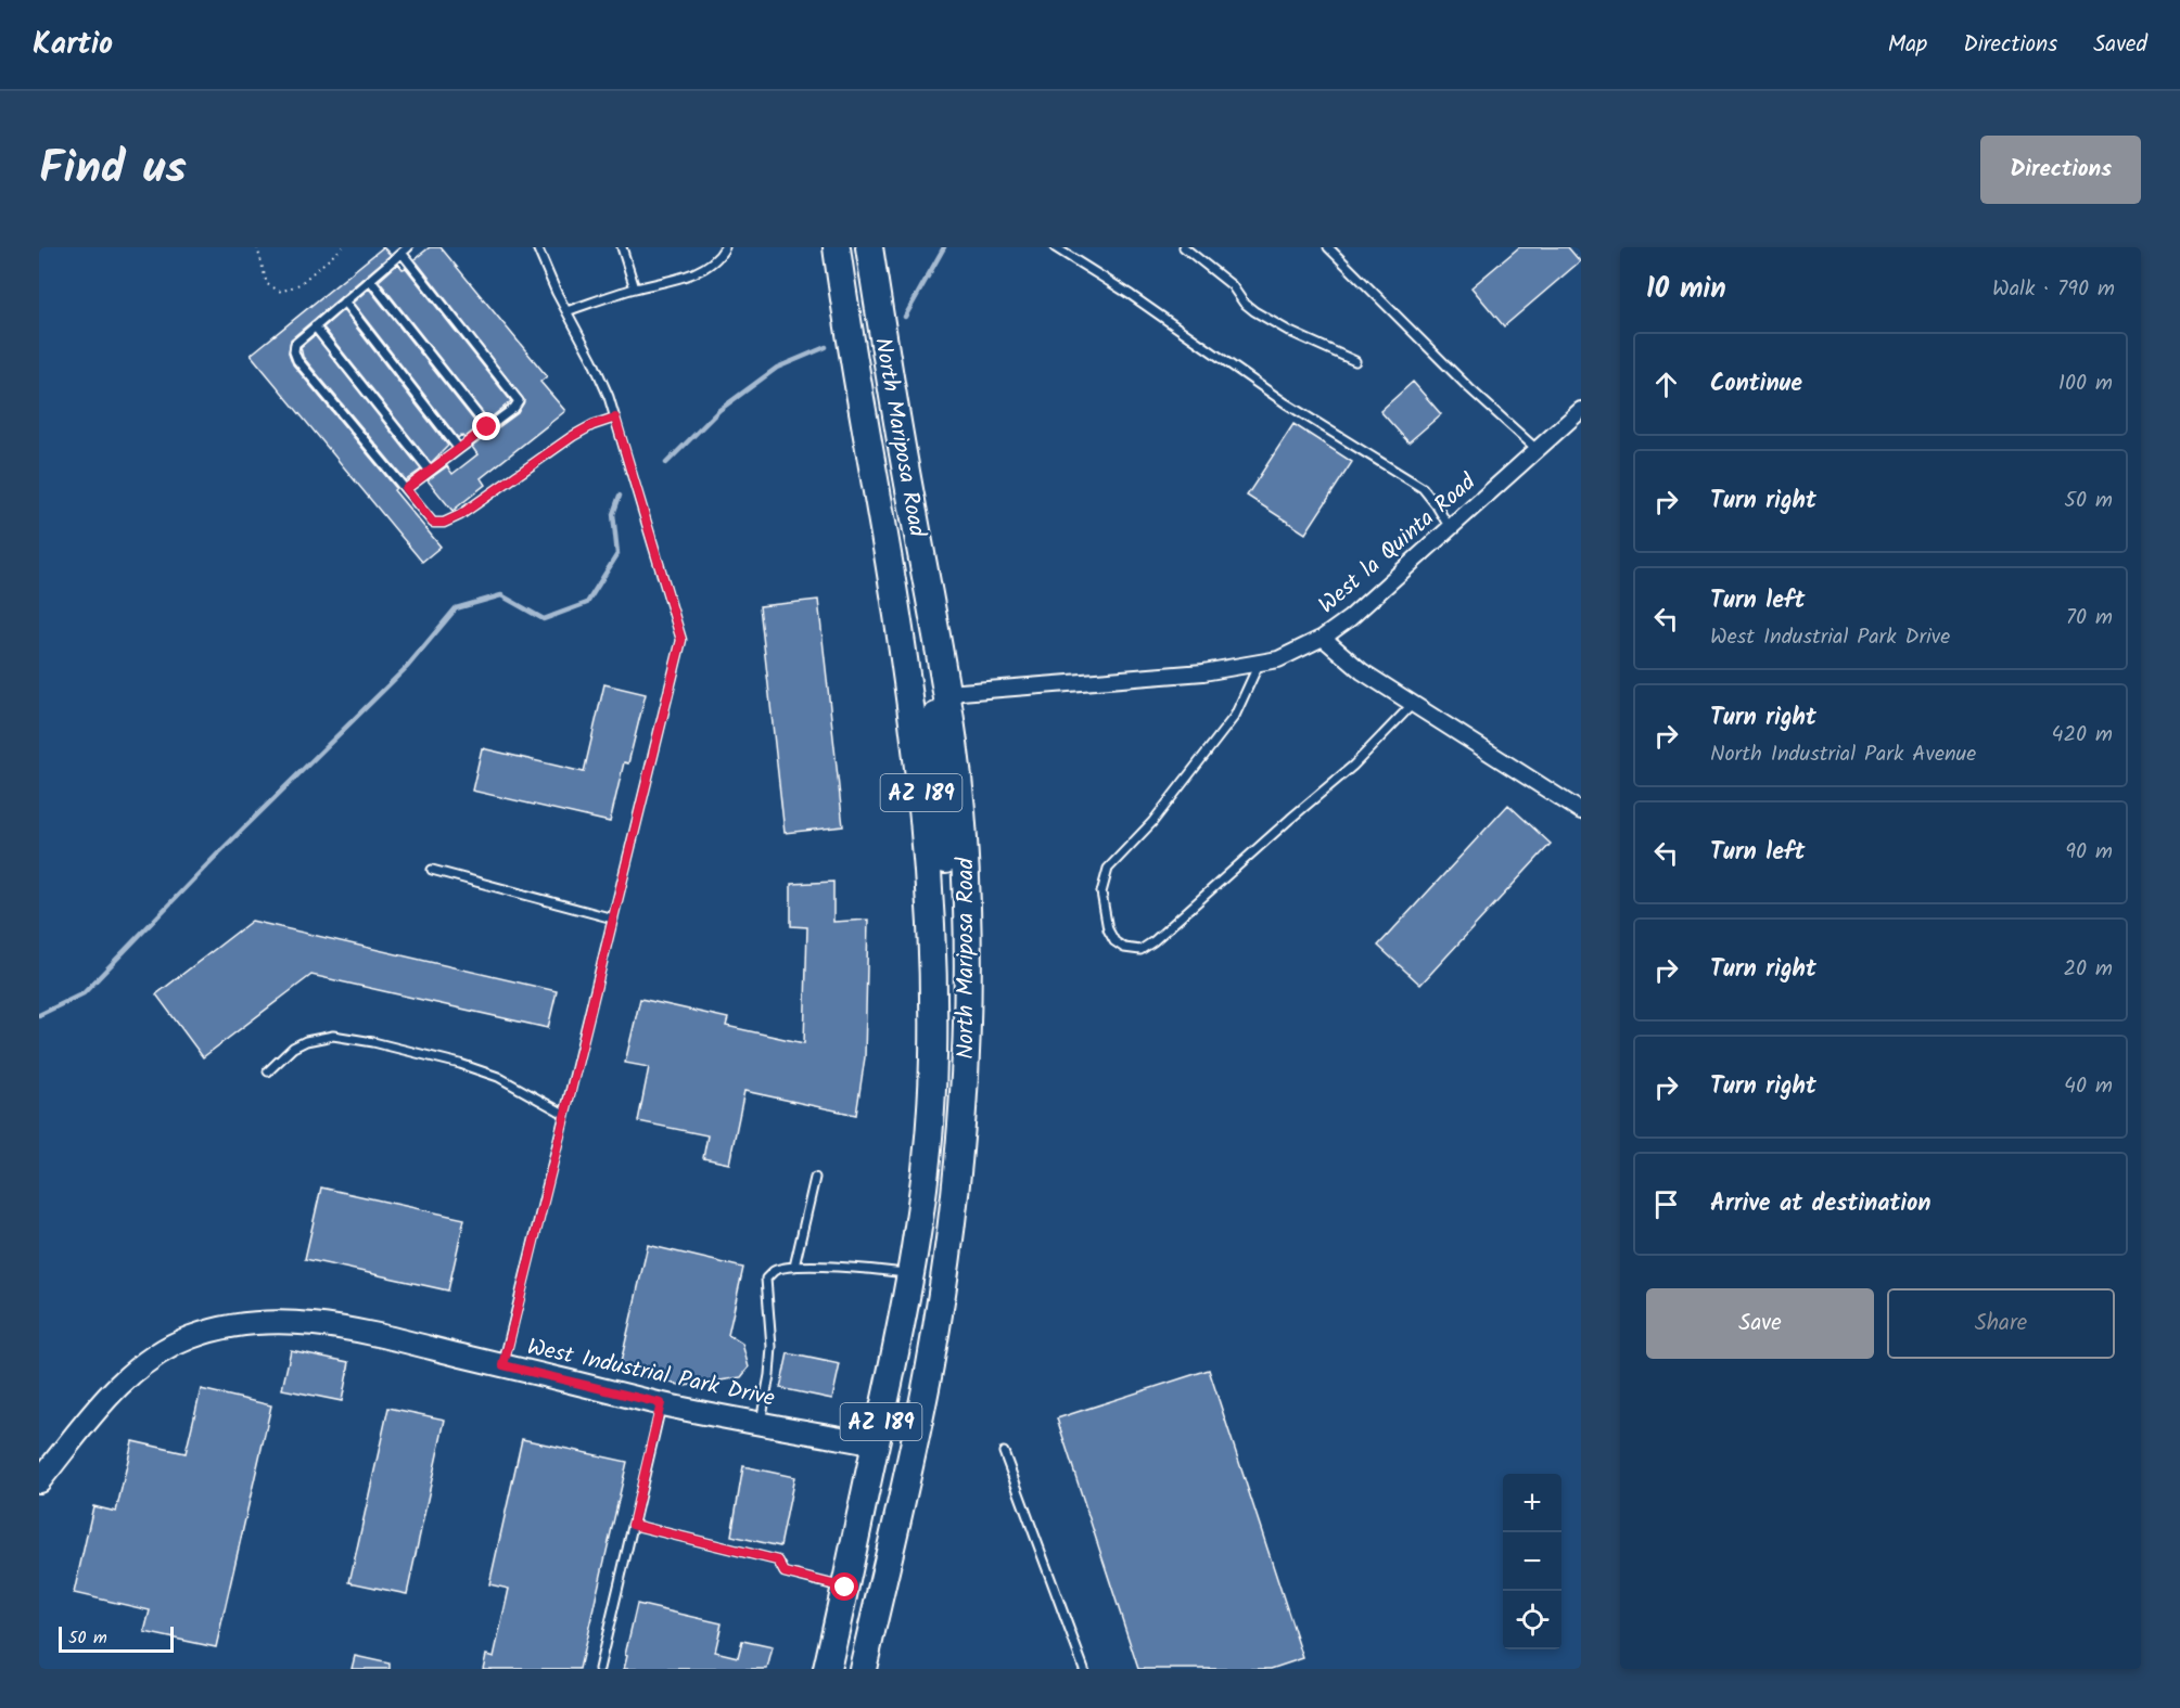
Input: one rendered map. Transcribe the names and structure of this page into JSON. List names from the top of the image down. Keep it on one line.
{"streets":{"highway":["North Mariposa Road","AZ 189"],"street":["West la Quinta Road","West Industrial Park Drive"]},"crossings":[["North Mariposa Road","West la Quinta Road"],["North Mariposa Road","West Industrial Park Drive"]],"scale_bar":"50 m","page":{"header":"Kartio","nav":["Map","Directions","Saved"],"title":"Find us","buttons":["Directions",["Save","Share"]],"heading":["10 min","Walk · 790 m"],"list":[["Continue","100 m"],["Turn right","50 m"],["Turn left","West Industrial Park Drive","70 m"],["Turn right","North Industrial Park Avenue","420 m"],["Turn left","90 m"],["Turn right","20 m"],["Turn right","40 m"],"Arrive at destination"],"map_buttons":["+","−"],"scale":"50 m"}}
